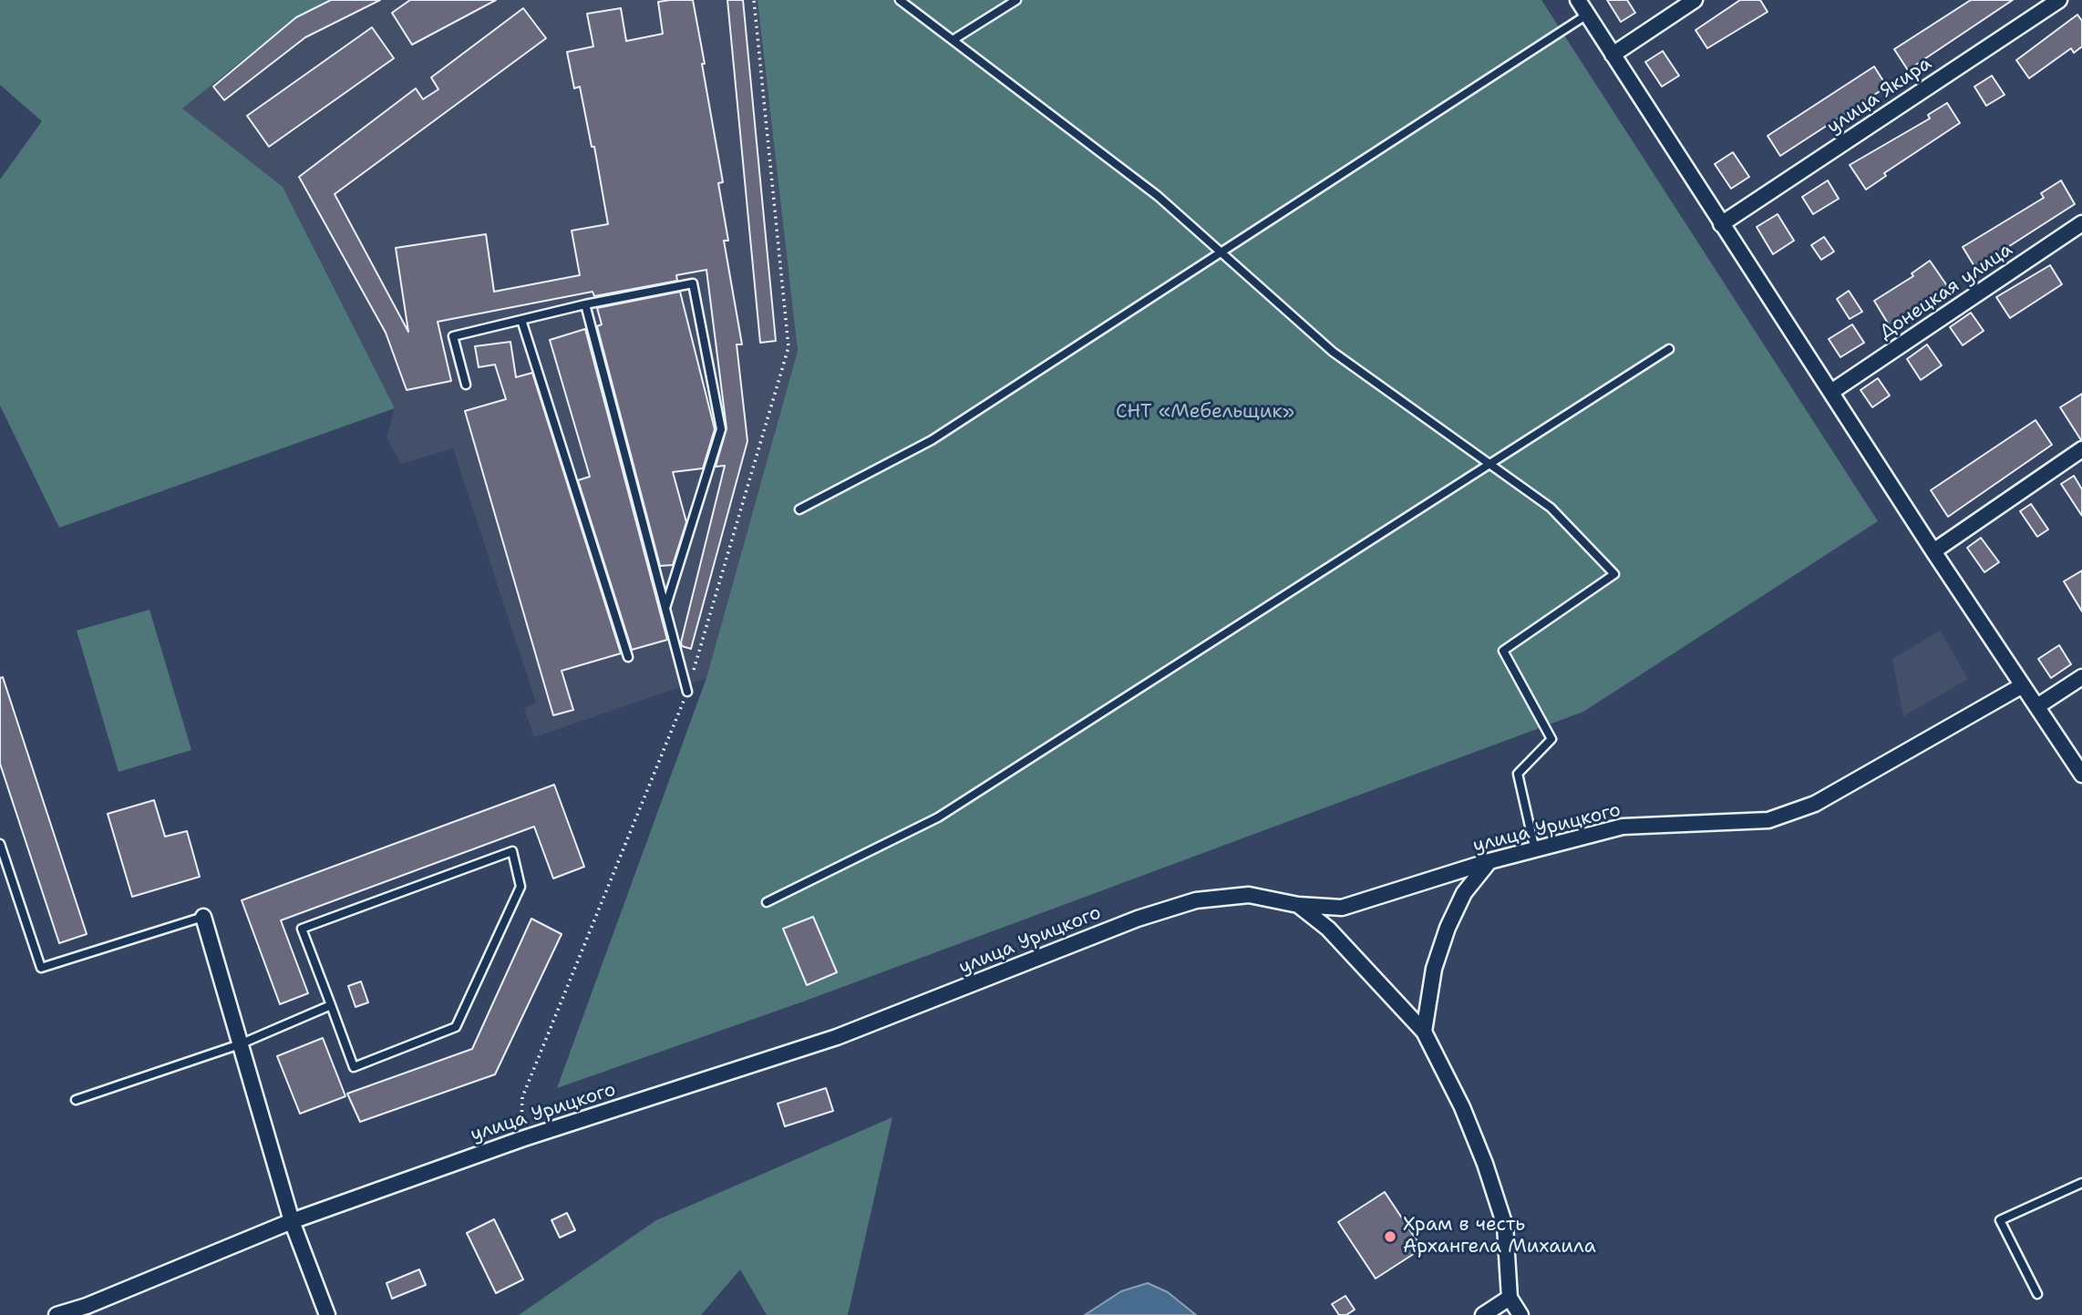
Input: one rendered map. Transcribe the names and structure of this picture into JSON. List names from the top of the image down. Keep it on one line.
{"streets":{"street":["улица Якира","Донецкая улица","улица Урицкого"]},"parks":["СНТ «Мебельщик»"],"places":["Храм в честь Архангела Михаила"]}
